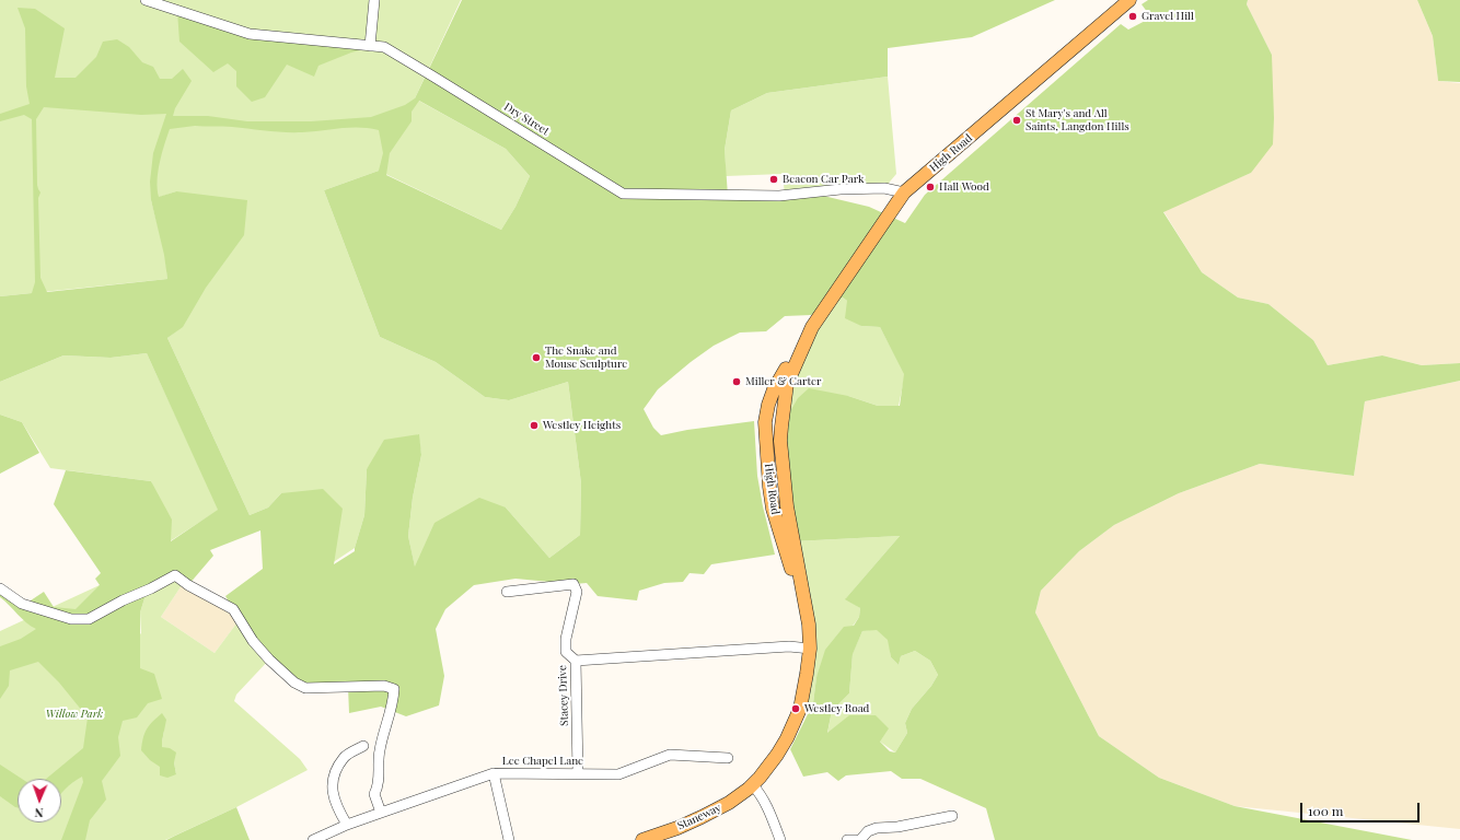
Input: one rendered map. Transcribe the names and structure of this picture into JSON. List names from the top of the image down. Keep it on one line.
{"streets":{"main road":["High Road","Staneway"],"street":["Dry Street","Stacey Drive","Lee Chapel Lane"]},"crossings":[["Dry Street","High Road"],["High Road","Staneway"],["Stacey Drive","Lee Chapel Lane"]],"parks":["Willow Park"],"places":["Gravel Hill","St Mary's and All Saints, Langdon Hills","Beacon Car Park","Hall Wood","The Snake and Mouse Sculpture","Miller & Carter","Westley Heights","Westley Road"],"scale_bar":"100 m","north":"bottom"}
